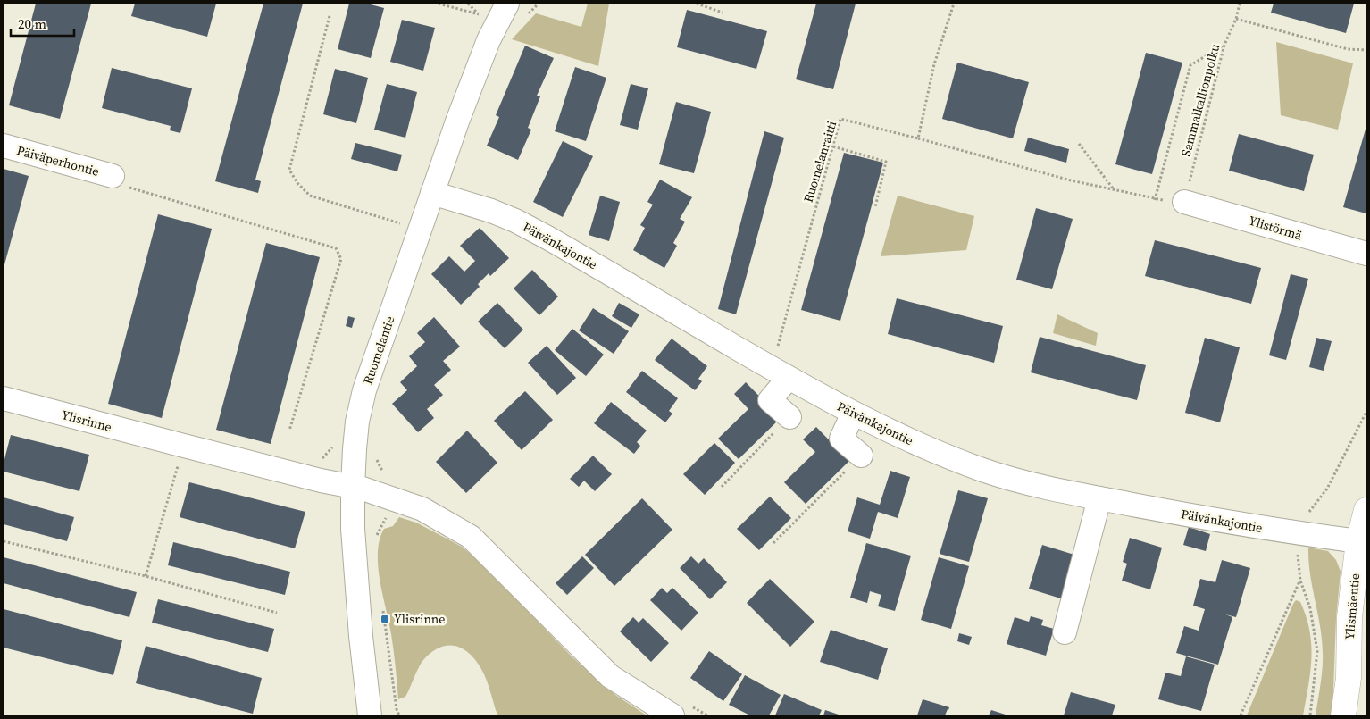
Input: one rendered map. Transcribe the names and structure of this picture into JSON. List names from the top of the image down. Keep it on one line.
{"streets":{"main road":["Ylismäentie"],"street":["Päiväperhontie","Ylistörmä","Päivänkajontie","Ruomelantie","Ylisrinne"],"path":["Sammalkallionpolku","Ruomelanraitti"]},"crossings":[["Sammalkallionpolku","Ylistörmä"],["Ruomelanraitti","Päivänkajontie"],["Päivänkajontie","Ruomelantie"],["Päivänkajontie","Ylismäentie"],["Ruomelantie","Ylisrinne"]],"places":{"transit":["Ylisrinne"]},"scale_bar":"20 m"}
